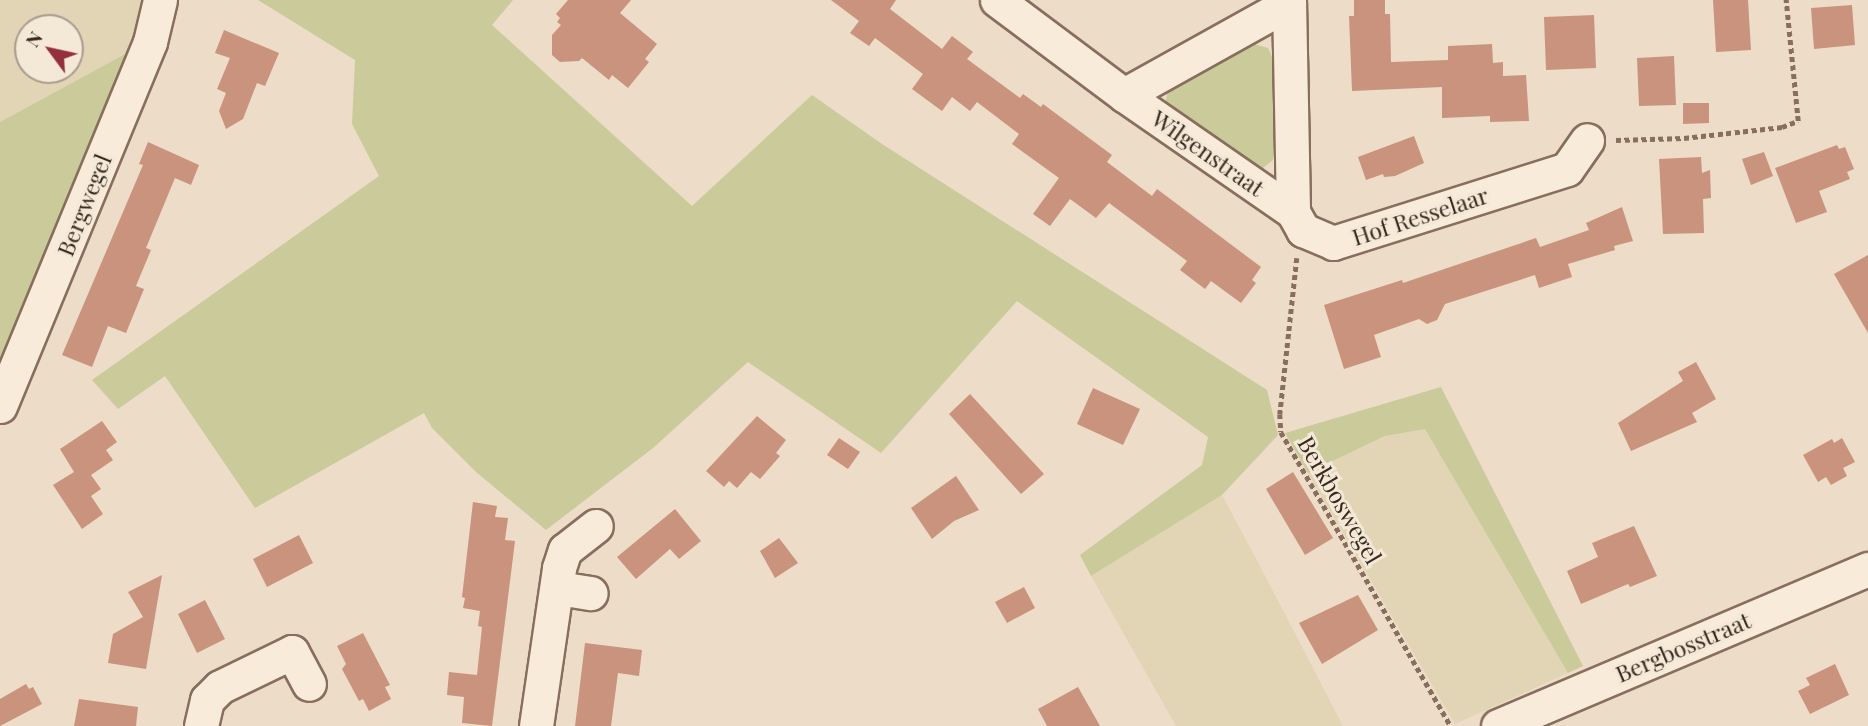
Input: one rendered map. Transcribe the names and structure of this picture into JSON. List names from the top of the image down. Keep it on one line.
{"streets":{"street":["Wilgenstraat","Bergwegel","Hof Resselaar","Bergbosstraat"],"path":["Berkboswegel"]},"crossings":[["Wilgenstraat","Hof Resselaar"],["Wilgenstraat","Berkboswegel"],["Hof Resselaar","Berkboswegel"]],"north":"top left"}
